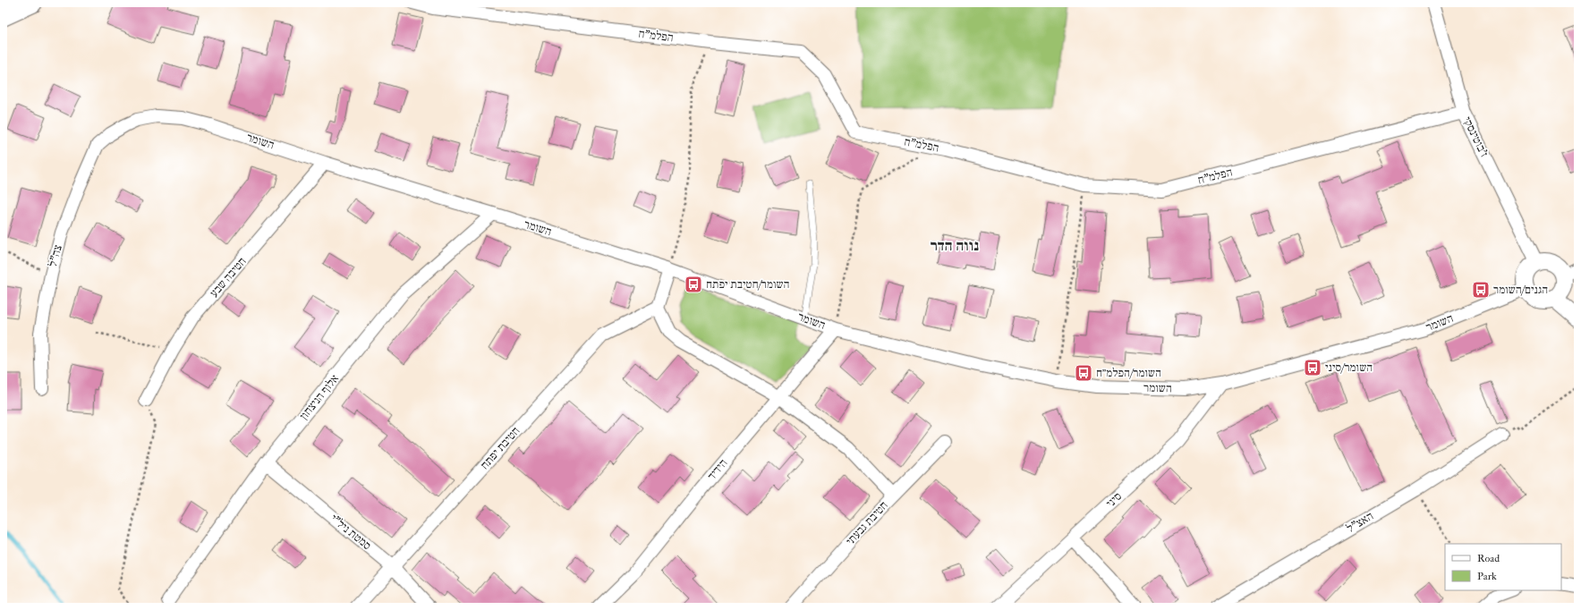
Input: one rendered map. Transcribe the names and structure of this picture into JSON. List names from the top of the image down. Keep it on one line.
{"streets":{"street":["הפלמ\"ח","ז'בוטינסקי","השומר","צה\"ל","חטיבה שבע","אלוף הניצחון","חטיבת יפתח","הידיד","סיני","האצ\"ל","חטיבת גבעתי","סמטת ניל\"י"]},"crossings":[["הפלמ\"ח","ז'בוטינסקי"],["ז'בוטינסקי","השומר"],["השומר","צה\"ל"],["השומר","חטיבה שבע"],["השומר","אלוף הניצחון"],["השומר","הידיד"],["השומר","סיני"],["אלוף הניצחון","סמטת ניל\"י"],["חטיבת יפתח","סמטת ניל\"י"]],"districts":["נווה הדר"],"places":{"bus stop":["השומר/חטיבת יפתח","הגנים/השומר","השומר/סיני","השומר/הפלמ״ח"]},"legend":["Road","Park"]}
